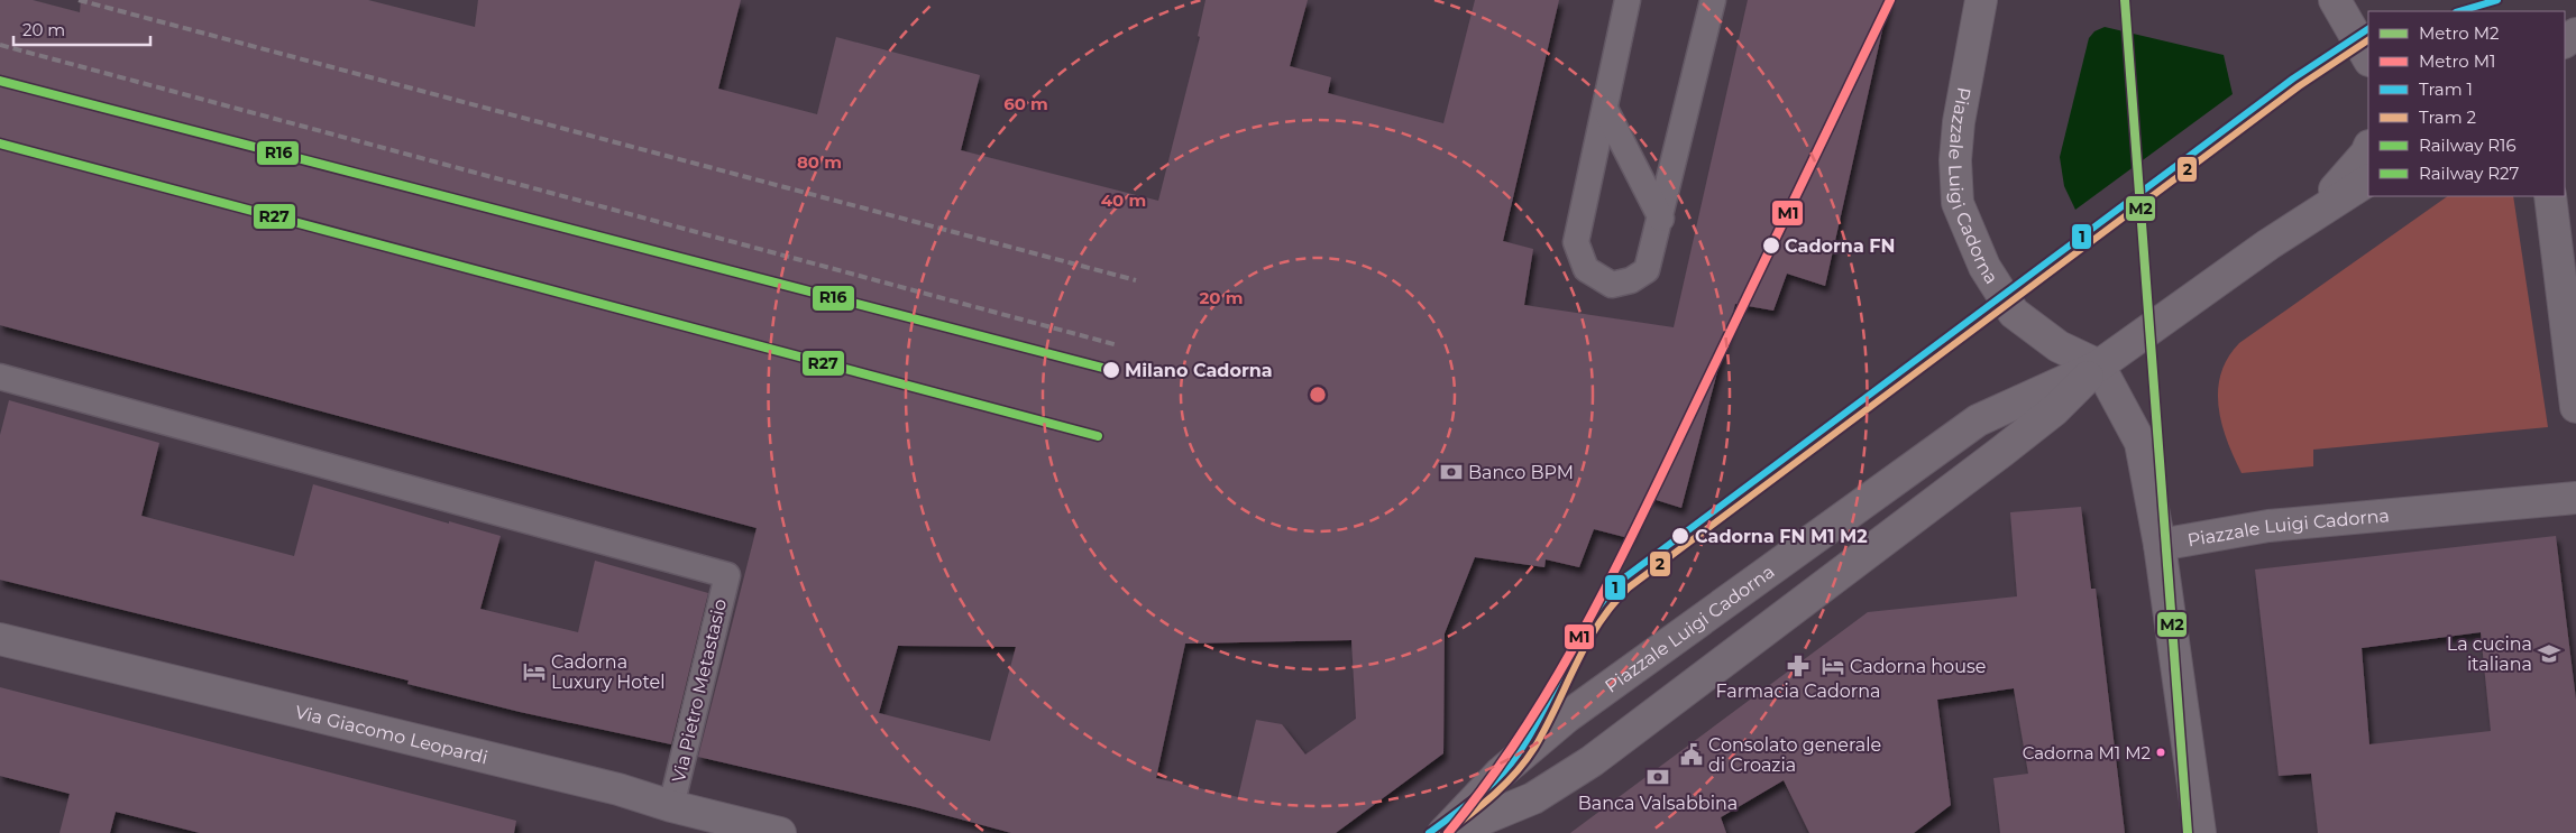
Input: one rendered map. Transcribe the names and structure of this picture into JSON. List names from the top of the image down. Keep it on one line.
{"streets":{"street":["Piazzale Luigi Cadorna","Via Giacomo Leopardi"],"lane":["Via Pietro Metastasio"]},"crossings":[["Via Pietro Metastasio","Via Giacomo Leopardi"]],"places":{"other":["Cadorna FN","Milano Cadorna","Cadorna FN M1 M2","Cadorna M1 M2"],"bank":["Banco BPM","Banca Valsabbina"],"school or university":["La cucina italiana"],"pharmacy":["Farmacia Cadorna"],"hotel":["Cadorna house","Cadorna Luxury Hotel"],"public building":["Consolato generale di Croazia"]},"lines":["metro line M2","metro line M1","tram line 1","tram line 2","rail line R16","rail line R27"],"legend":["Metro M2","Metro M1","Tram 1","Tram 2","Railway R16","Railway R27"],"scale_bar":"20 m","rings":["60 m","80 m","40 m","20 m"]}
